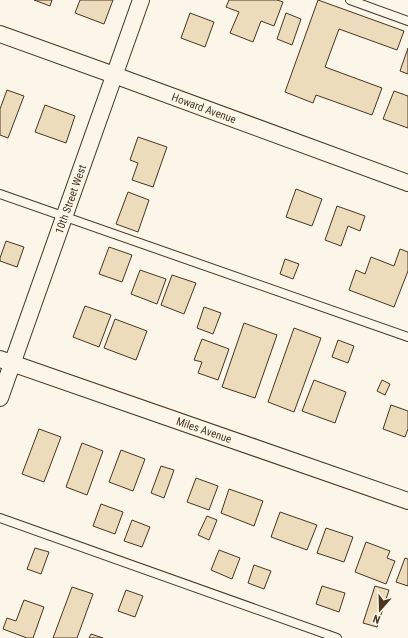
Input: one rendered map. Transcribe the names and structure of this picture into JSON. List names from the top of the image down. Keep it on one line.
{"streets":{"street":["Howard Avenue","10th Street West","Miles Avenue"]},"crossings":[["Howard Avenue","10th Street West"],["10th Street West","Miles Avenue"]],"north":"bottom"}
